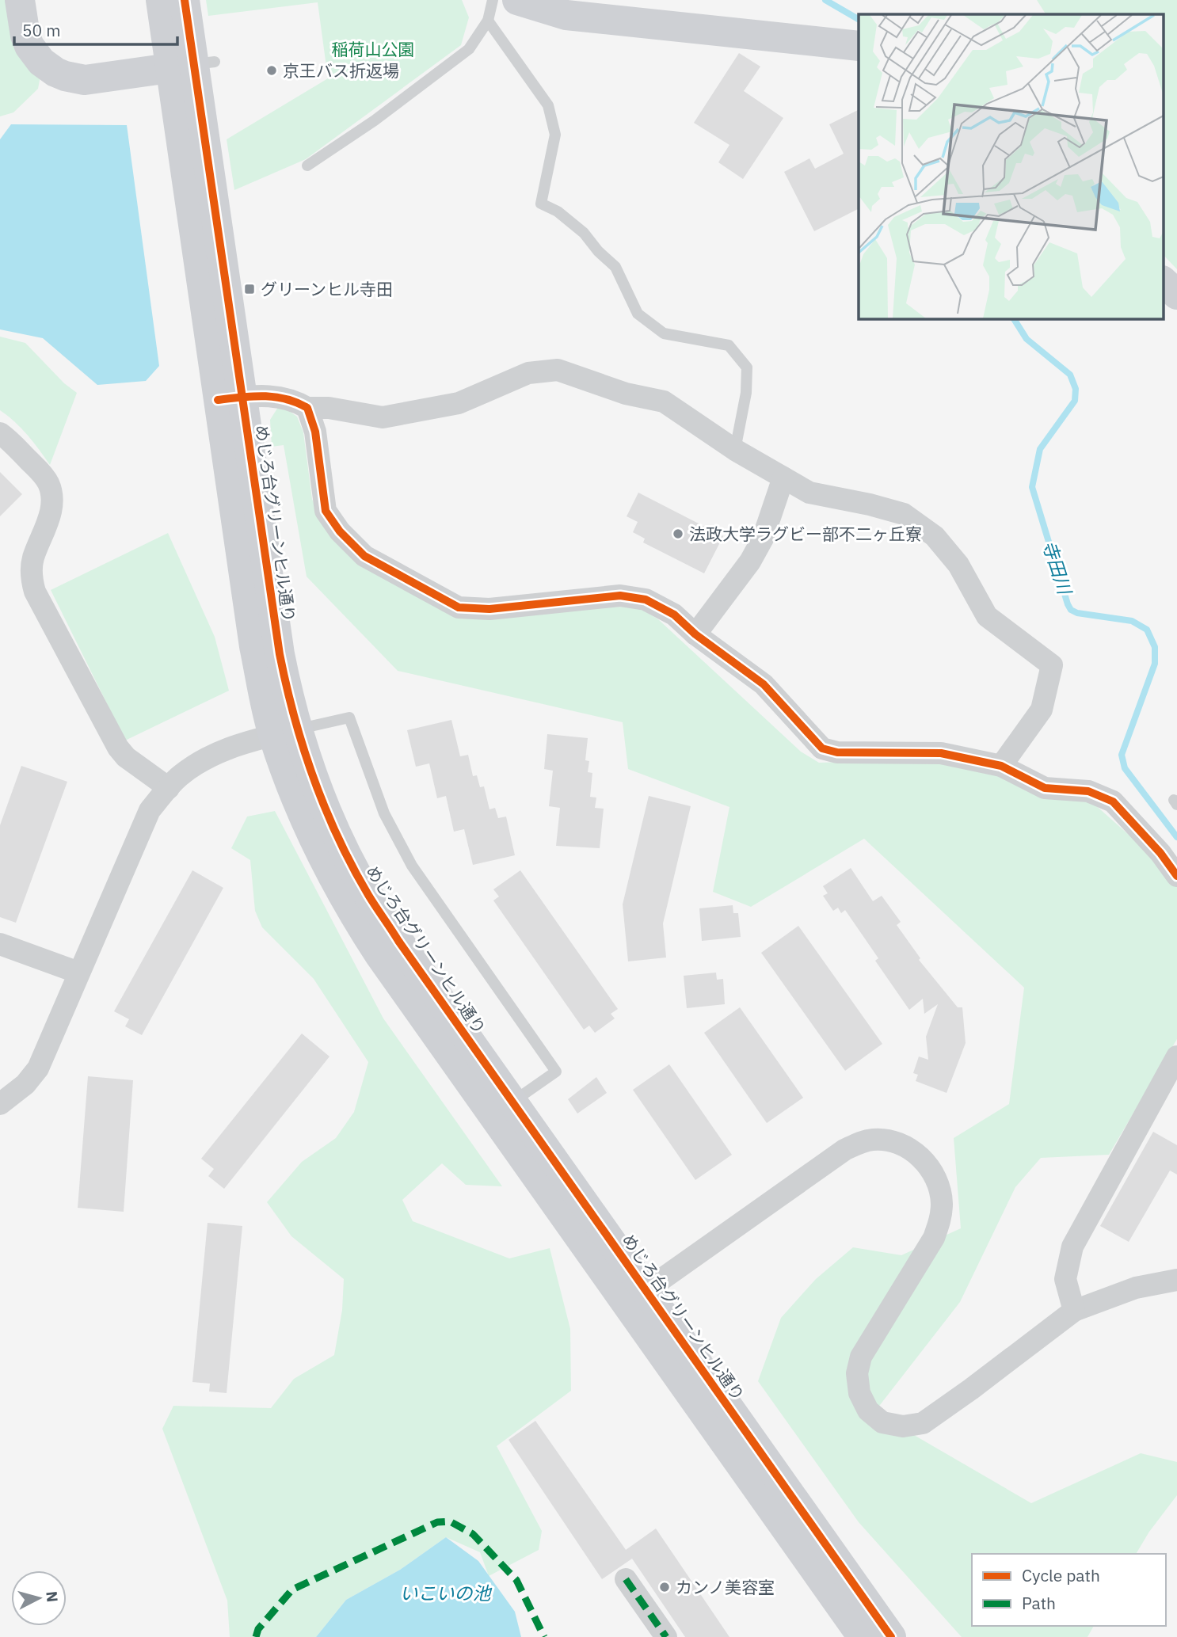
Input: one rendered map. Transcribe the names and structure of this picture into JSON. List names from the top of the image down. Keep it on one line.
{"streets":{"street":["めじろ台グリーンヒル通り"]},"water":["寺田川","いこいの池"],"parks":["稲荷山公園"],"places":{"other":["京王バス折返場","法政大学ラグビー部不二ヶ丘寮","カンノ美容室"],"transit":["グリーンヒル寺田"]},"legend":["Cycle path","Path"],"scale_bar":"50 m","north":"right"}
